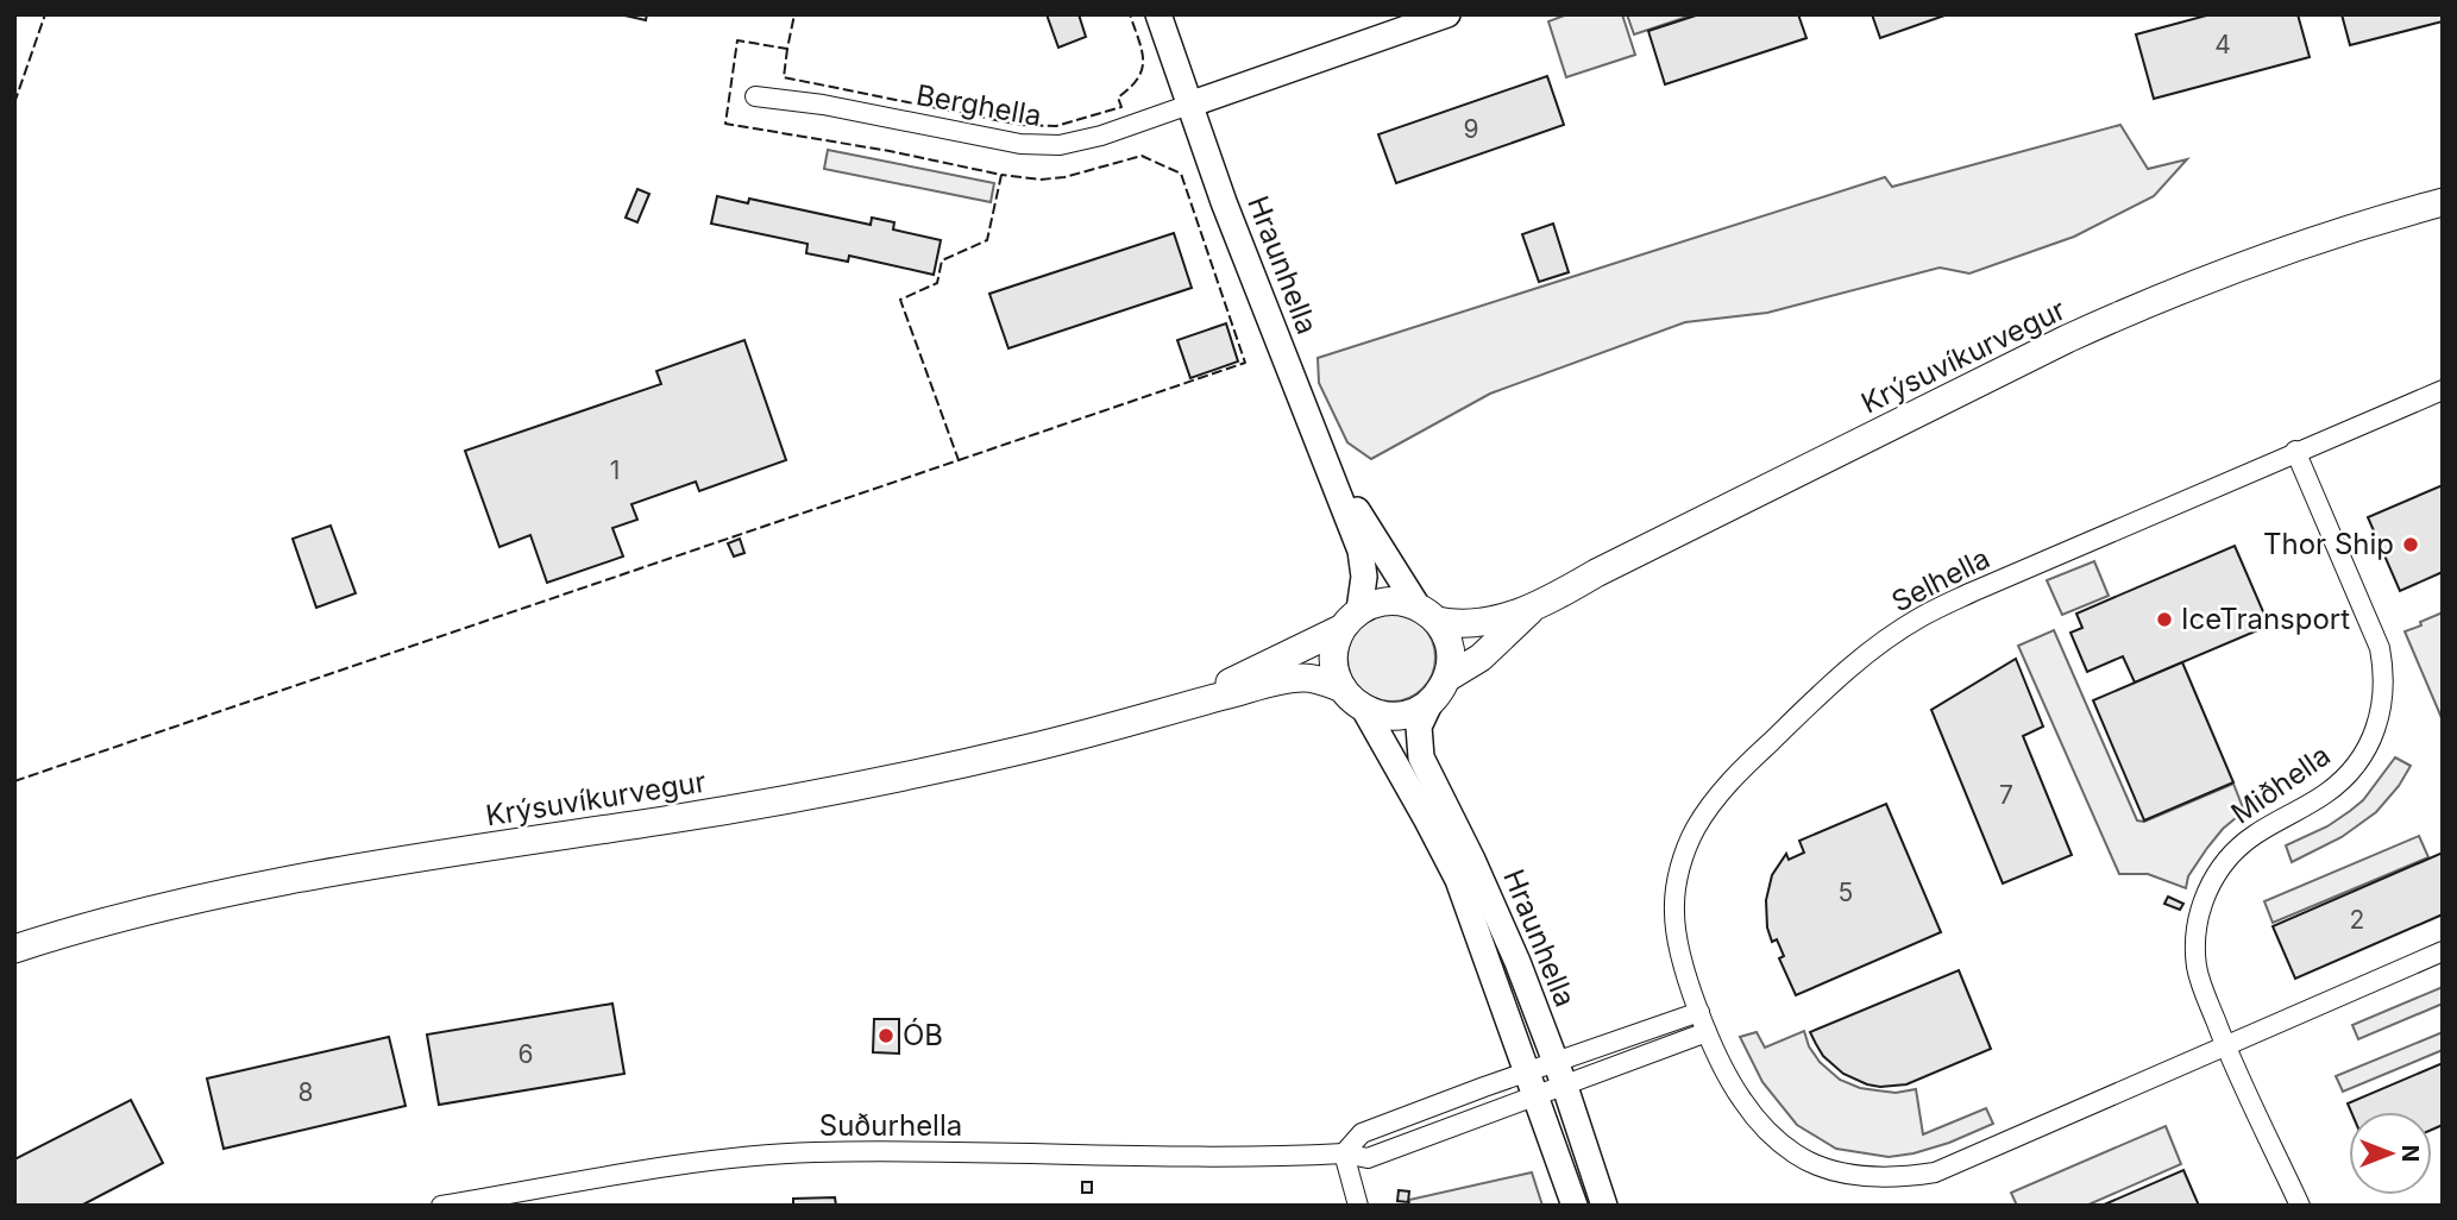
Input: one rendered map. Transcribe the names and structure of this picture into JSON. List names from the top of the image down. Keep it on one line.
{"streets":{"main road":["Krýsuvíkurvegur"],"street":["Berghella","Hraunhella","Selhella","Miðhella","Suðurhella"]},"crossings":[["Berghella","Hraunhella"],["Hraunhella","Krýsuvíkurvegur"],["Hraunhella","Suðurhella"],["Selhella","Miðhella"]],"places":["Thor Ship","IceTransport","ÓB"],"house_numbers":["4","9","1","7","5","2","6","8"],"north":"right"}
